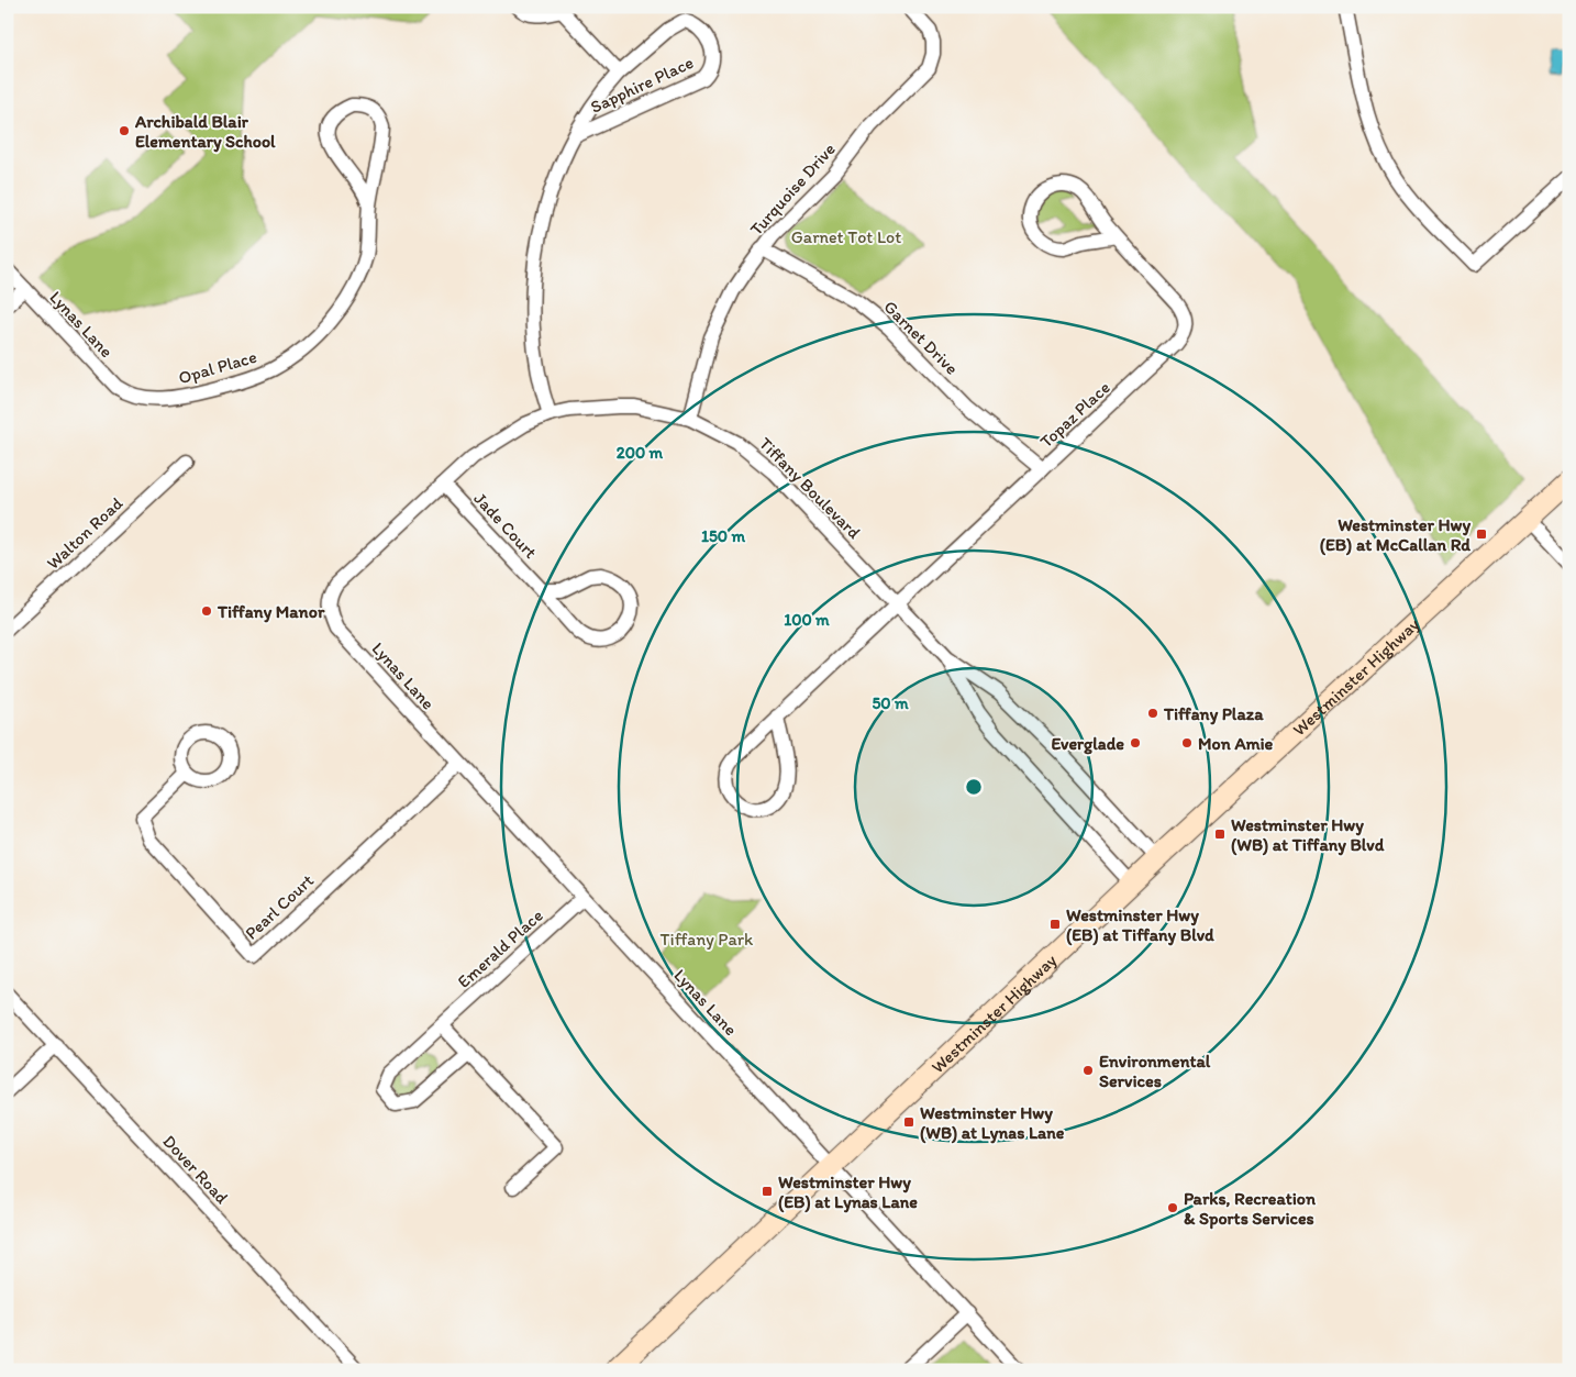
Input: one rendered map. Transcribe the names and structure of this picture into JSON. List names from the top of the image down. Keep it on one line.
{"streets":{"main road":["Westminster Highway"],"street":["Sapphire Place","Turquoise Drive","Lynas Lane","Garnet Drive","Opal Place","Topaz Place","Tiffany Boulevard","Jade Court","Walton Road","Pearl Court","Emerald Place","Dover Road"]},"crossings":[["Sapphire Place","Tiffany Boulevard"],["Turquoise Drive","Garnet Drive"],["Turquoise Drive","Tiffany Boulevard"],["Lynas Lane","Opal Place"],["Lynas Lane","Tiffany Boulevard"],["Lynas Lane","Westminster Highway"],["Lynas Lane","Pearl Court"],["Lynas Lane","Emerald Place"],["Garnet Drive","Topaz Place"],["Topaz Place","Tiffany Boulevard"],["Tiffany Boulevard","Jade Court"],["Tiffany Boulevard","Westminster Highway"]],"parks":["Garnet Tot Lot","Tiffany Park"],"places":{"other":["Archibald Blair Elementary School","Tiffany Manor","Tiffany Plaza","Everglade","Mon Amie","Environmental Services","Parks, Recreation & Sports Services"],"transit":["Westminster Hwy (EB) at McCallan Rd","Westminster Hwy (WB) at Tiffany Blvd","Westminster Hwy (EB) at Tiffany Blvd","Westminster Hwy (WB) at Lynas Lane","Westminster Hwy (EB) at Lynas Lane"]},"rings":["200 m","150 m","100 m","50 m"]}
